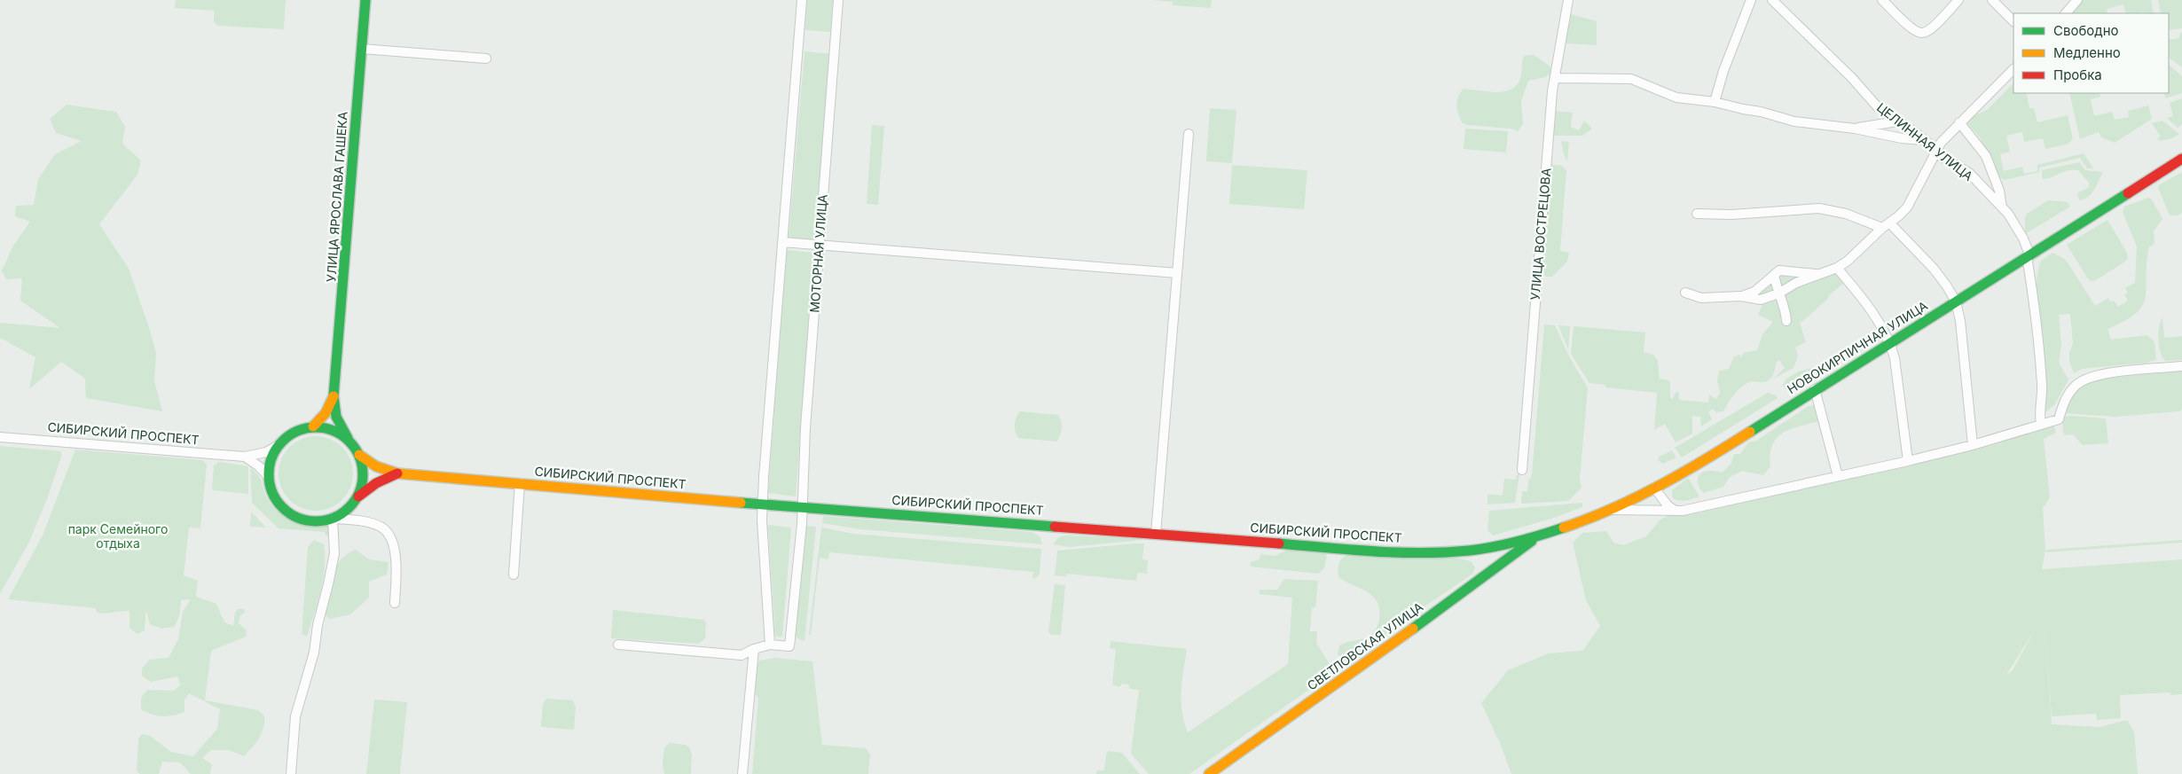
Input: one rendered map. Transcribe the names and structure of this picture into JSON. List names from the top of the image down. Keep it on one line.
{"streets":{"main road":["УЛИЦА ЯРОСЛАВА ГАШЕКА","НОВОКИРПИЧНАЯ УЛИЦА","СИБИРСКИЙ ПРОСПЕКТ","СВЕТЛОВСКАЯ УЛИЦА"],"street":["ЦЕЛИННАЯ УЛИЦА","УЛИЦА ВОСТРЕЦОВА","МОТОРНАЯ УЛИЦА"]},"crossings":[["ЦЕЛИННАЯ УЛИЦА","НОВОКИРПИЧНАЯ УЛИЦА"],["МОТОРНАЯ УЛИЦА","СИБИРСКИЙ ПРОСПЕКТ"],["НОВОКИРПИЧНАЯ УЛИЦА","СИБИРСКИЙ ПРОСПЕКТ"],["НОВОКИРПИЧНАЯ УЛИЦА","СВЕТЛОВСКАЯ УЛИЦА"],["СИБИРСКИЙ ПРОСПЕКТ","СВЕТЛОВСКАЯ УЛИЦА"]],"parks":["парк Семейного отдыха"],"legend":["Свободно","Медленно","Пробка"]}
